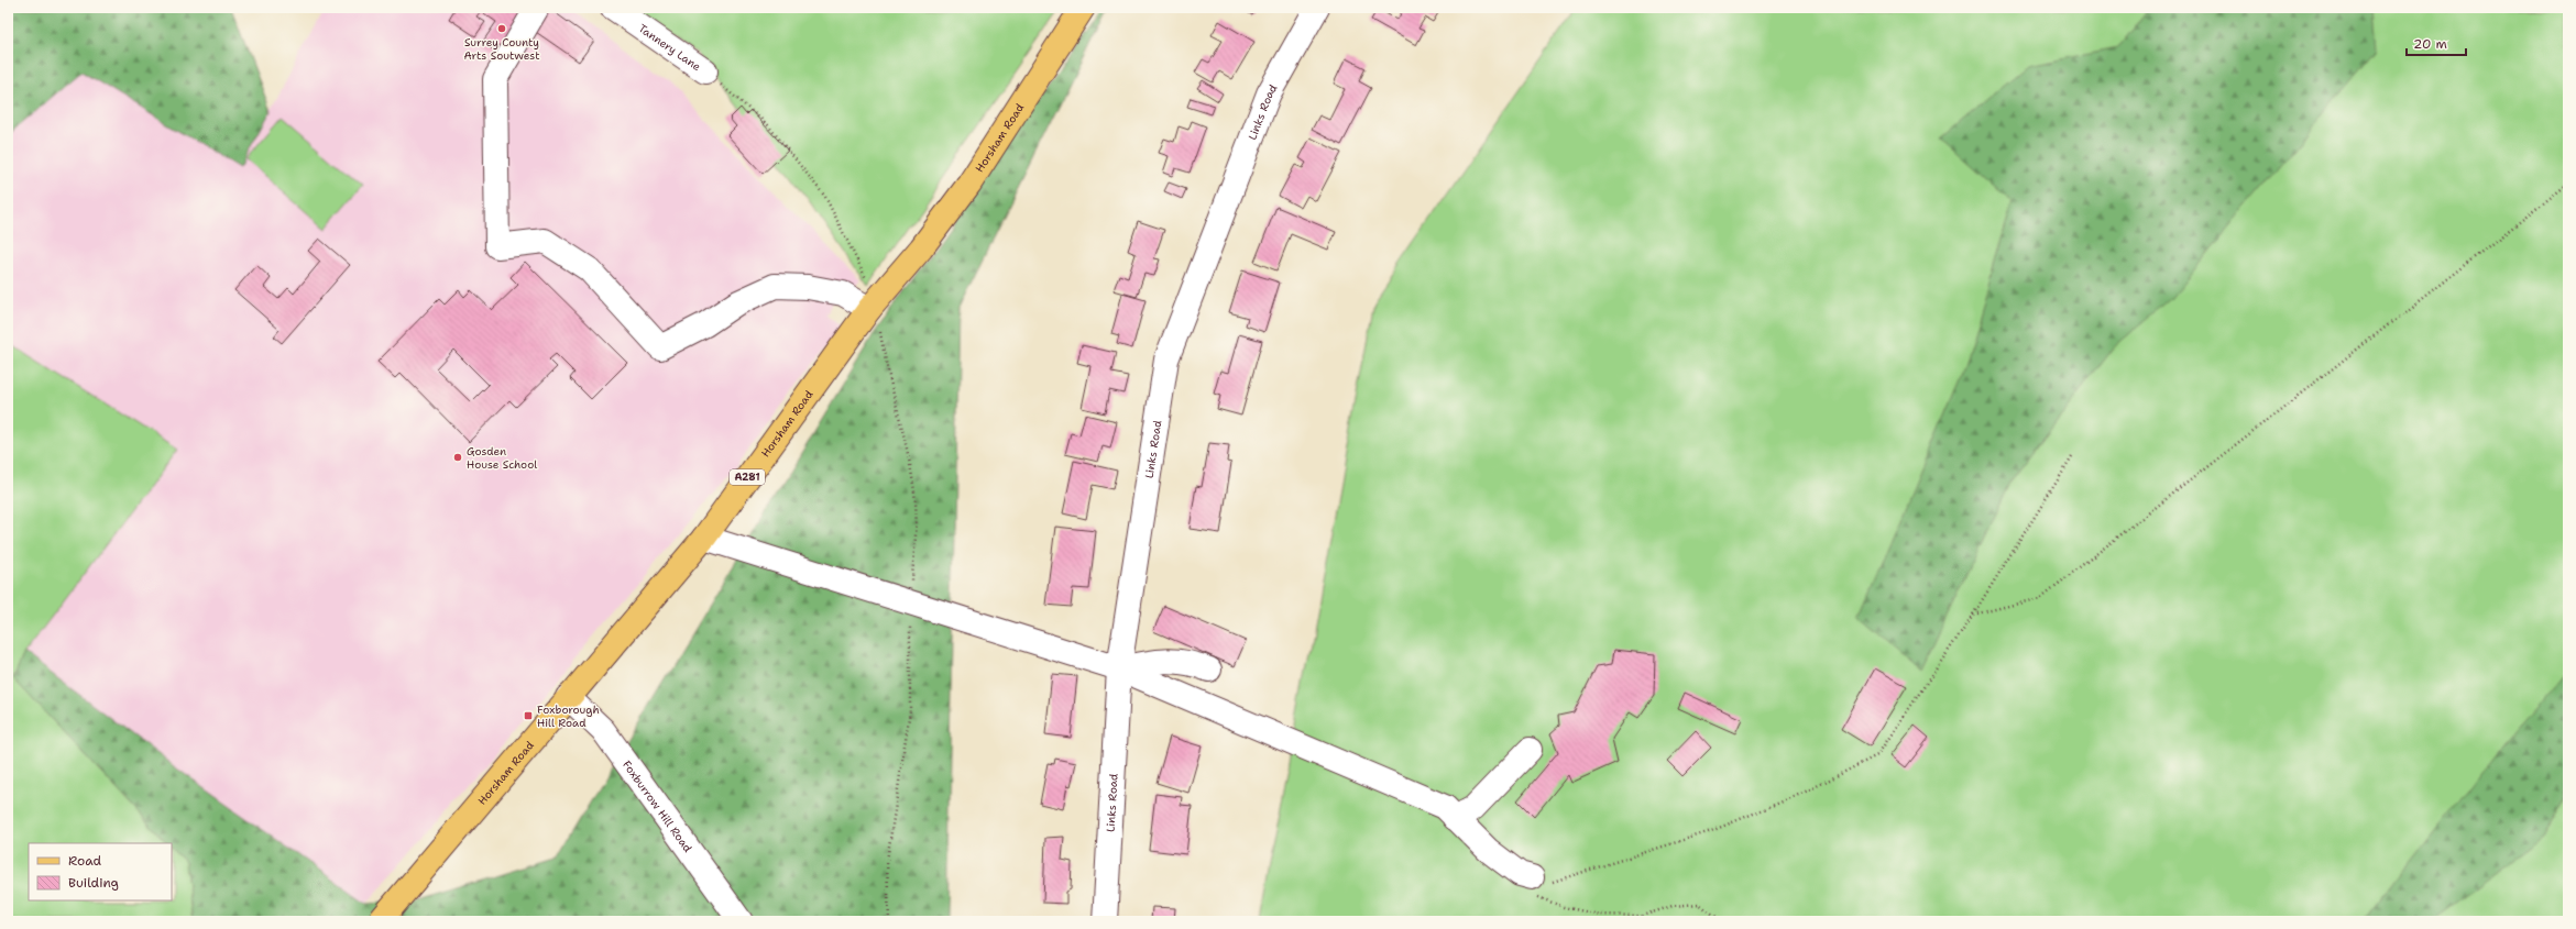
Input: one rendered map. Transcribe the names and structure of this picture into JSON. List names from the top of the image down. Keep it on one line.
{"streets":{"main road":["Horsham Road","A281"],"street":["Tannery Lane","Links Road","Foxburrow Hill Road"]},"crossings":[["Horsham Road","Foxburrow Hill Road"]],"places":{"other":["Surrey County Arts Soutwest","Gosden House School"],"transit":["Foxborough Hill Road"]},"legend":["Road","Building"],"scale_bar":"20 m"}
